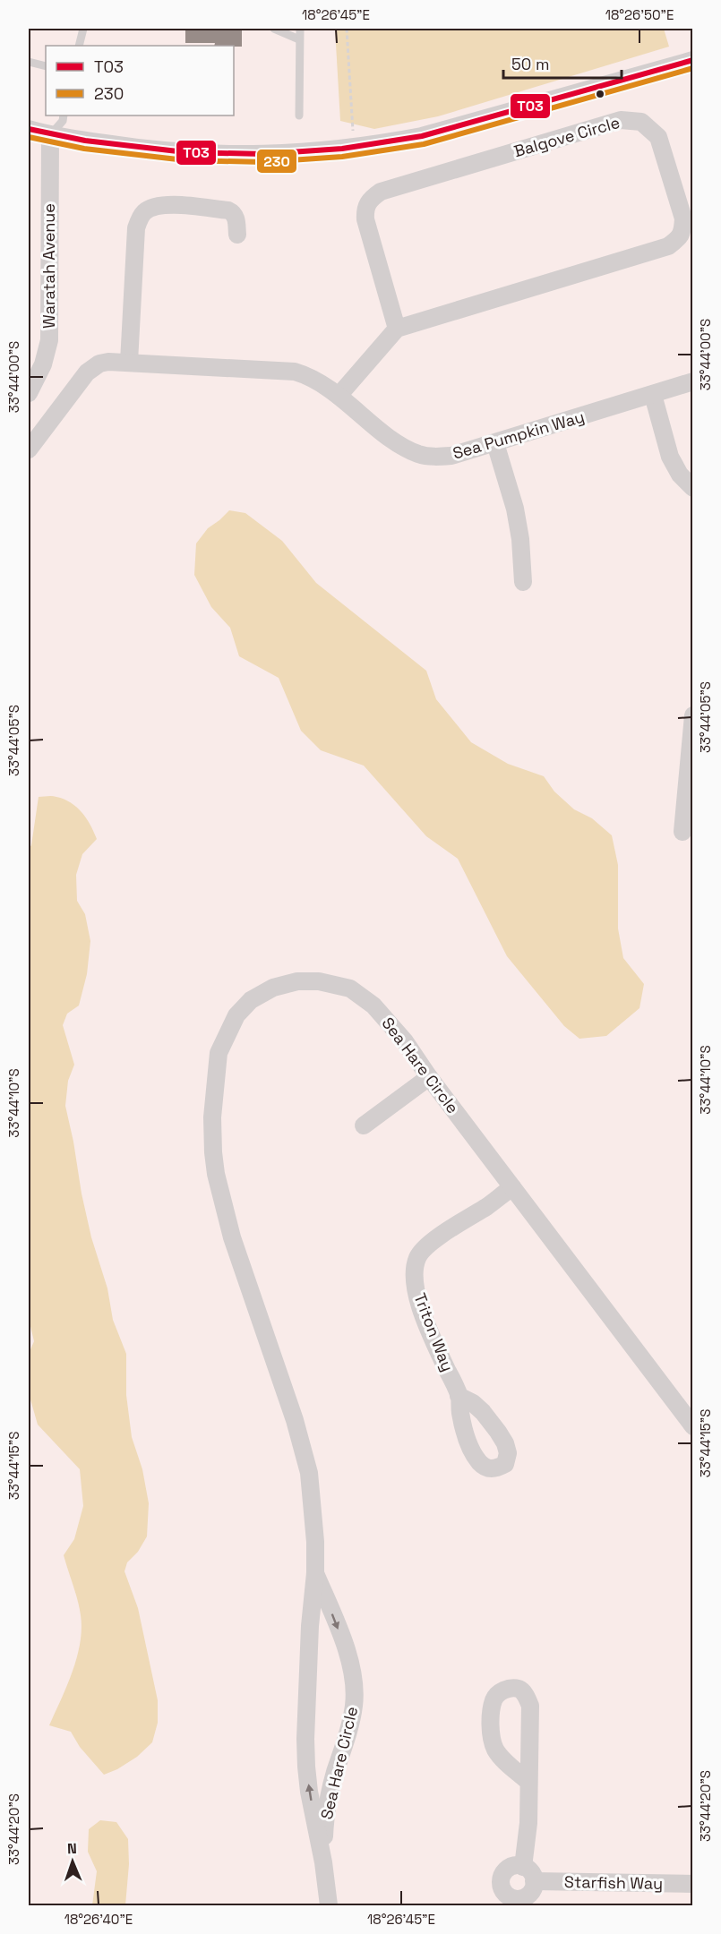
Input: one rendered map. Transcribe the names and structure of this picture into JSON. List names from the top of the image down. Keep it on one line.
{"streets":{"street":["Balgove Circle","Waratah Avenue","Sea Pumpkin Way","Sea Hare Circle","Triton Way","Starfish Way"]},"crossings":[["Sea Hare Circle","Triton Way"]],"lines":["transit line T03","transit line 230"],"legend":["T03","230"],"scale_bar":"50 m","north":"top","coordinates":["18°26'45\"E","18°26'50\"E","33°44'00\"S","33°44'05\"S","33°44'10\"S","33°44'15\"S","33°44'20\"S","18°26'40\"E"]}
